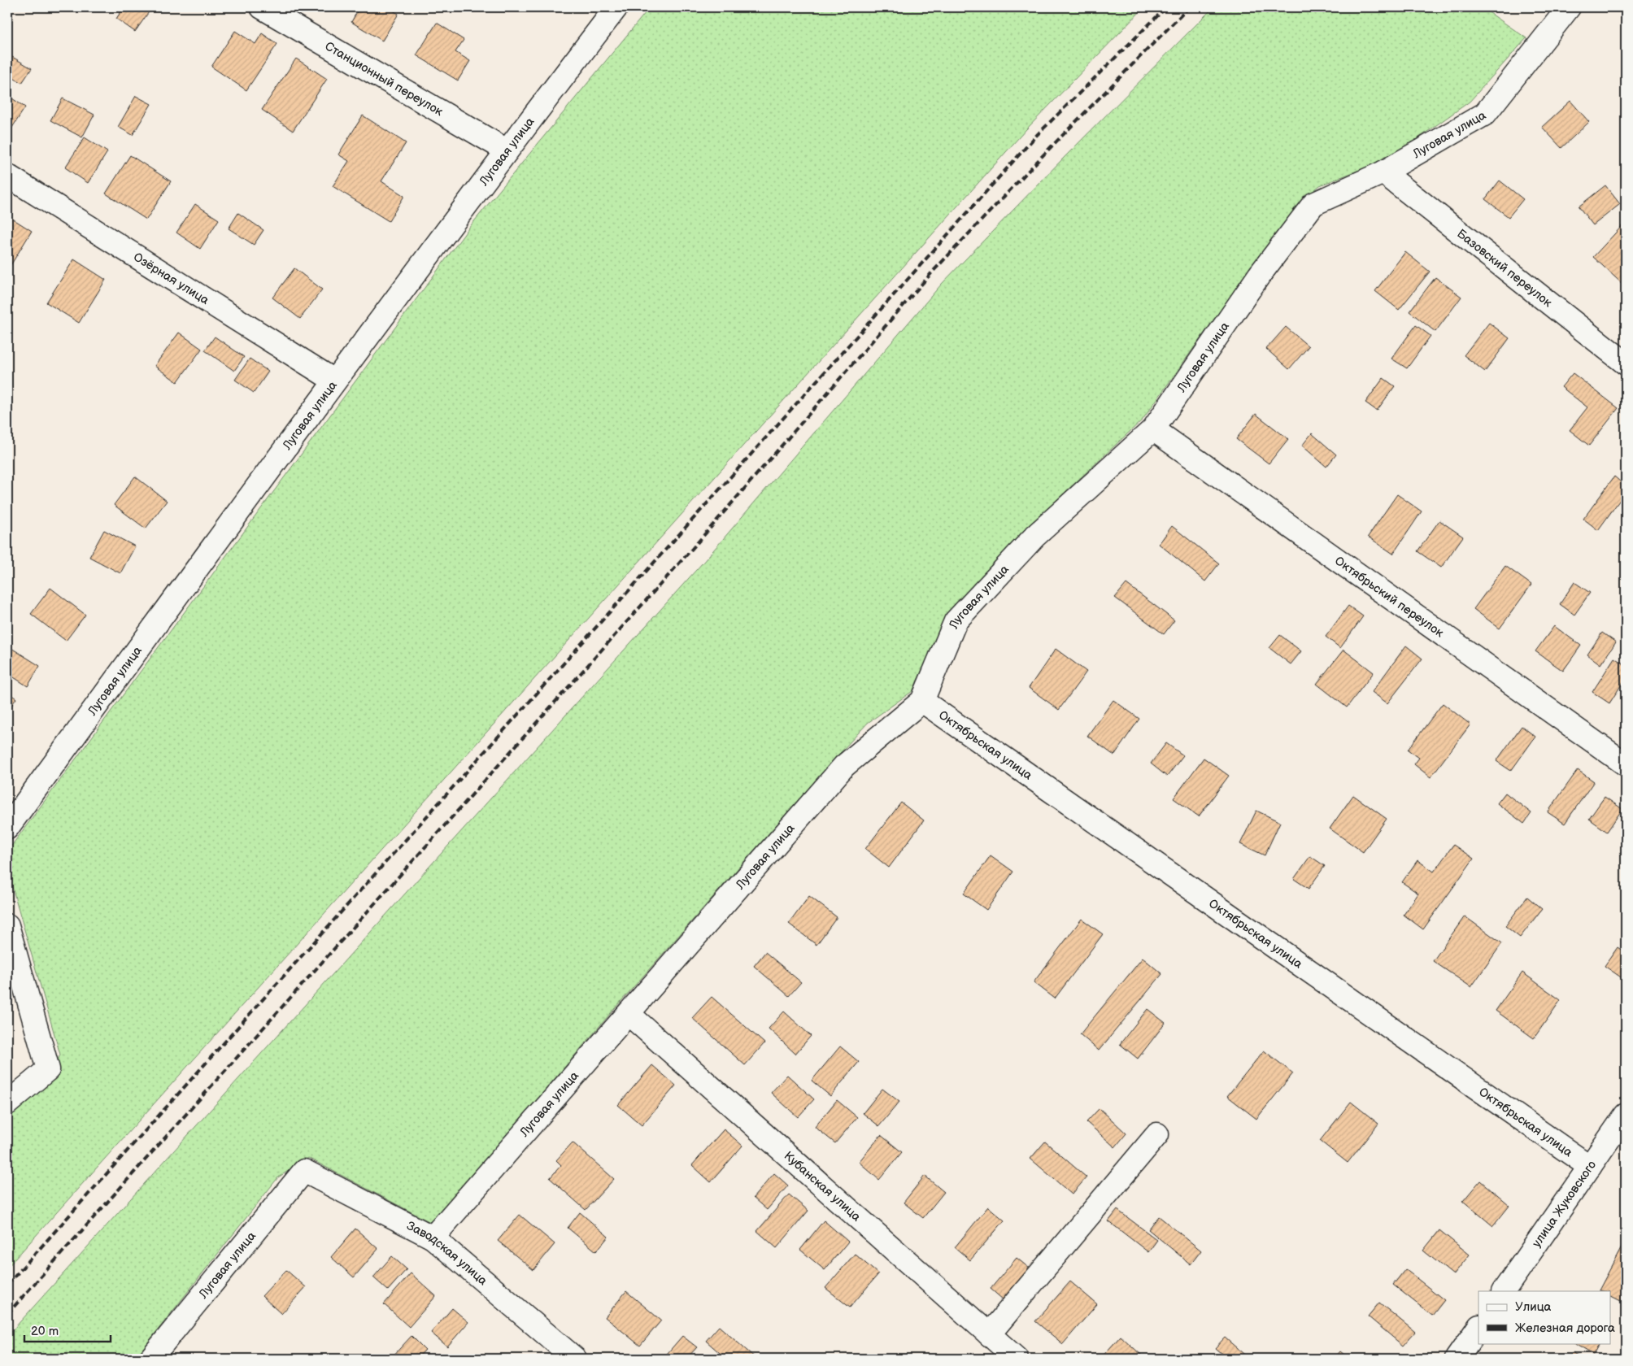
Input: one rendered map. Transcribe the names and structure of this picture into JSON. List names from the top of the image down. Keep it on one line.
{"streets":{"street":["Станционный переулок","Луговая улица","Базовский переулок","Озёрная улица","Октябрьский переулок","Октябрьская улица","Кубанская улица","улица Жуковского","Заводская улица"]},"crossings":[["Станционный переулок","Луговая улица"],["Луговая улица","Базовский переулок"],["Луговая улица","Озёрная улица"],["Луговая улица","Октябрьский переулок"],["Луговая улица","Октябрьская улица"],["Луговая улица","Кубанская улица"],["Луговая улица","Заводская улица"],["Октябрьская улица","улица Жуковского"]],"legend":["Улица","Железная дорога"],"scale_bar":"20 m"}
